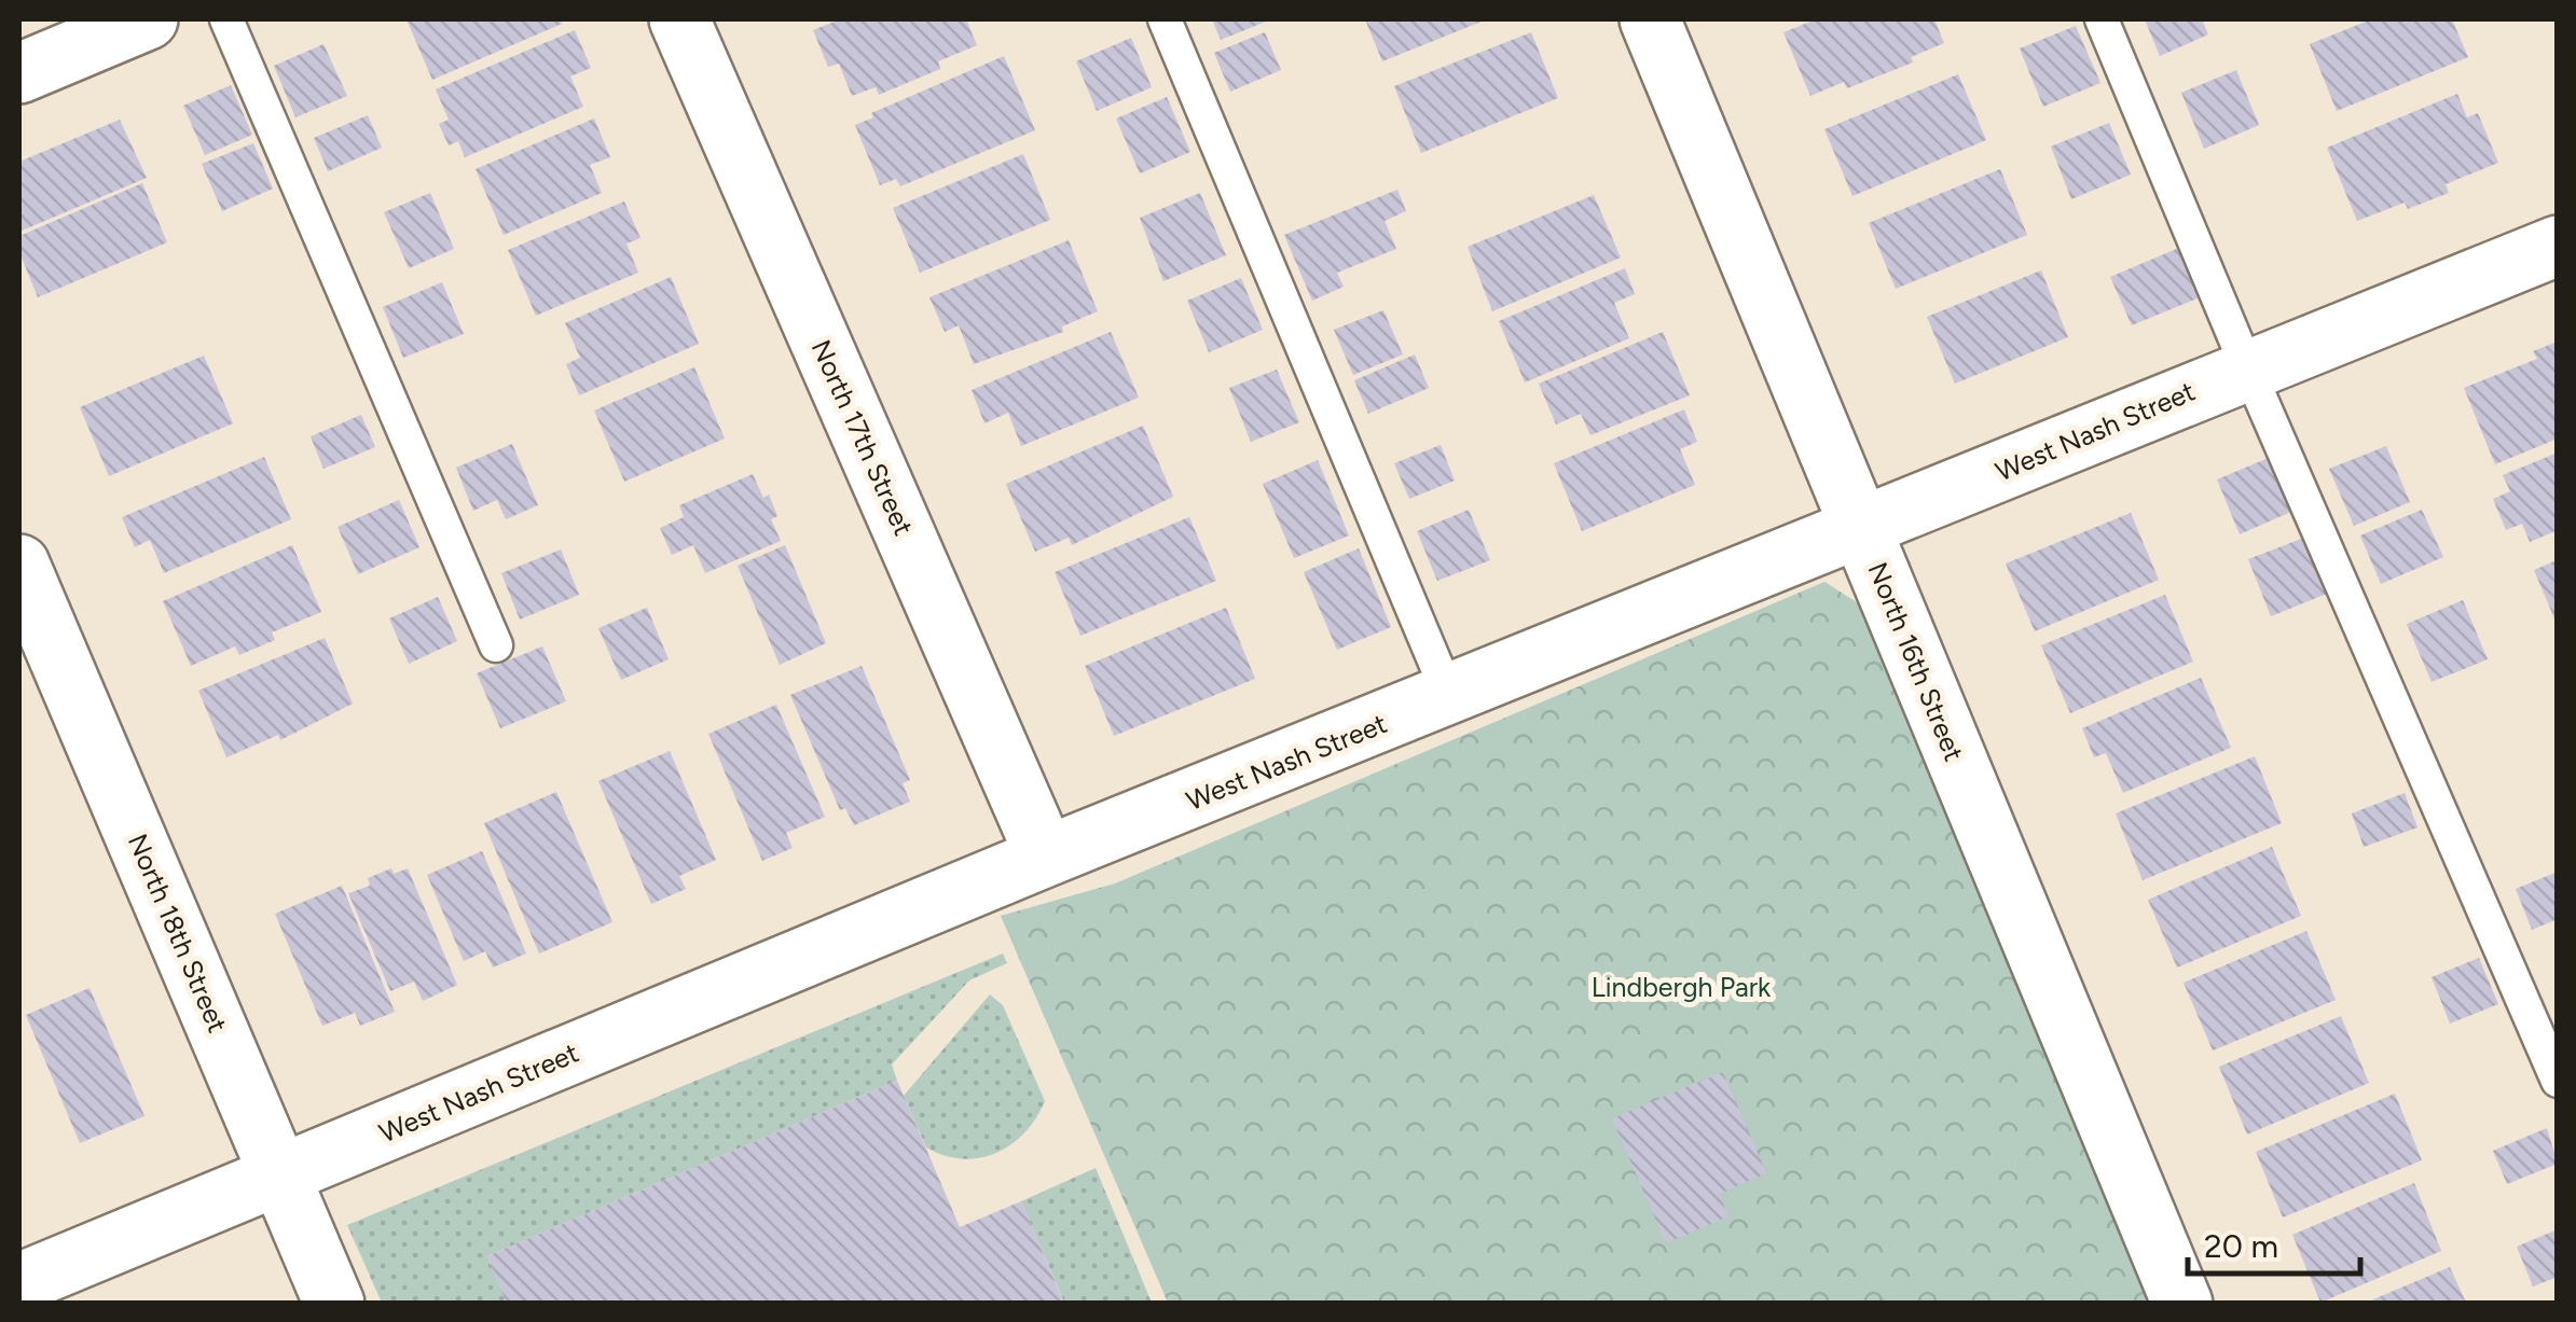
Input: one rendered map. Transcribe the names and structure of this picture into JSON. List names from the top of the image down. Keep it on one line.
{"streets":{"street":["West Nash Street","North 17th Street","North 16th Street","North 18th Street"]},"crossings":[["West Nash Street","North 17th Street"],["West Nash Street","North 16th Street"],["West Nash Street","North 18th Street"]],"parks":["Lindbergh Park"],"scale_bar":"20 m"}
